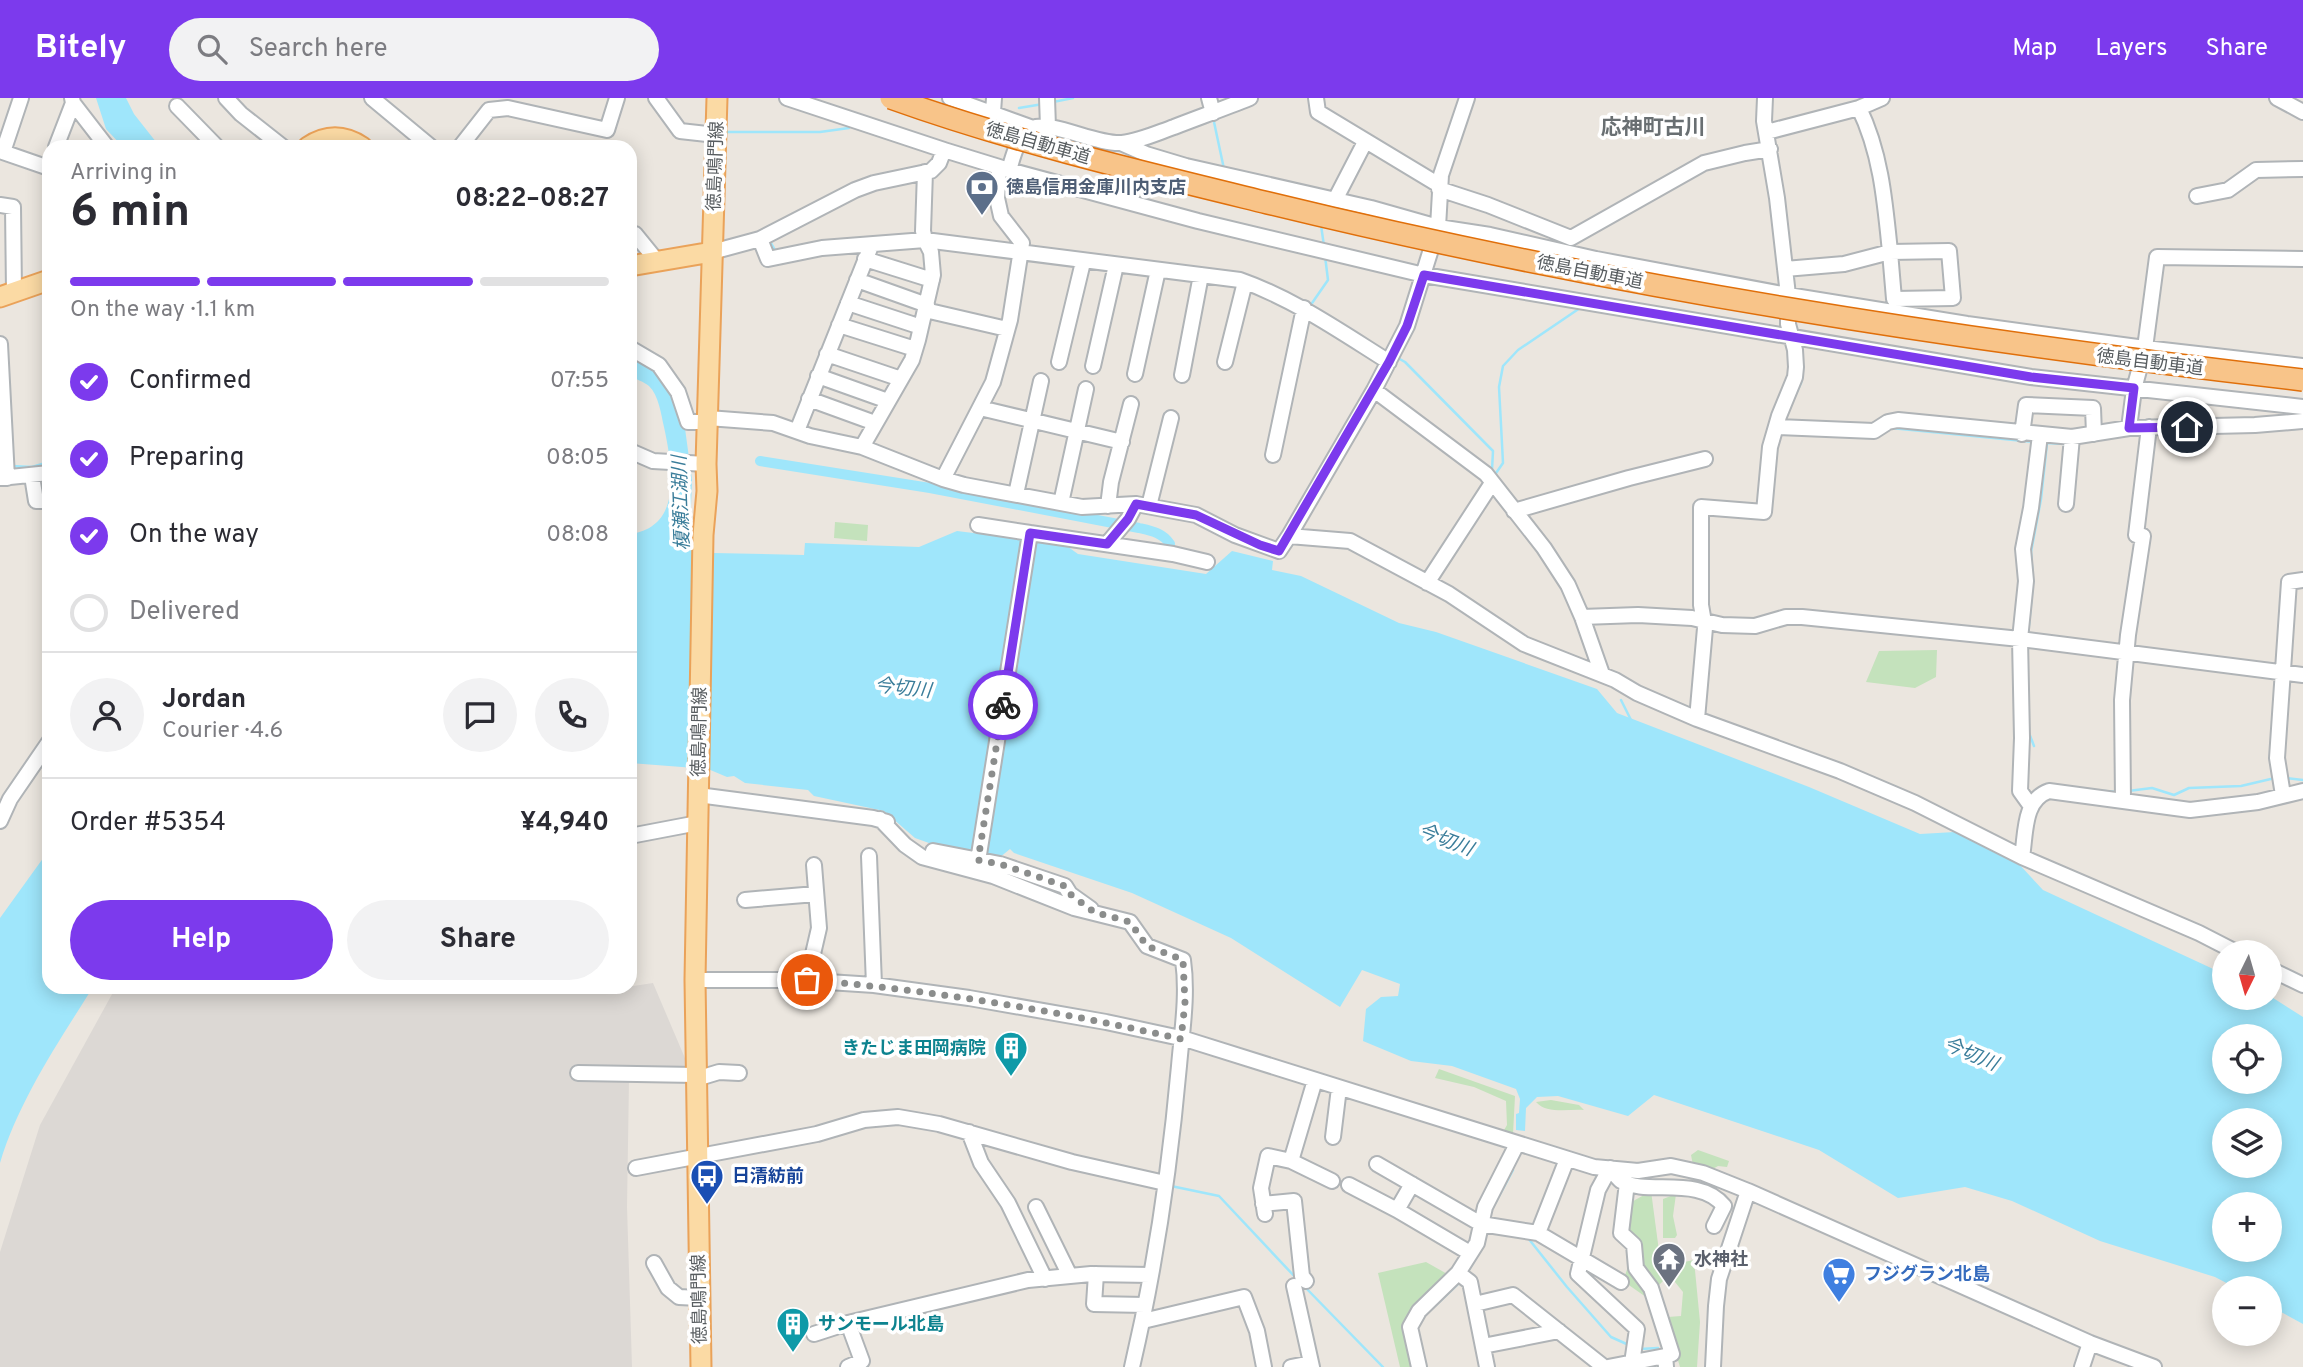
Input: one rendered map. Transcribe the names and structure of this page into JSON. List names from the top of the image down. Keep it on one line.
{"streets":{"highway":["徳島自動車道"],"main road":["徳島鳴門線"]},"districts":["応神町古川"],"water":["榎瀬江湖川","今切川"],"places":{"bank":["徳島信用金庫川内支店"],"building":["きたじま田岡病院","サンモール北島"],"bus stop":["日清紡前"],"temple":["水神社"],"supermarket":["フジグラン北島"]},"north":"bottom","page":{"header":"Bitely","search":"Search here","nav":["Map","Layers","Share"],"heading":["6 min","Arriving in","08:22–08:27"],"panel":["Jordan","Courier · 4.6","Order #5354","¥4,940"],"bar":"On the way · 1.1 km","list":[["Confirmed","07:55"],["Preparing","08:05"],["On the way","08:08"],"Delivered"],"buttons":["Help","Share"],"map_buttons":["+","−"]}}
